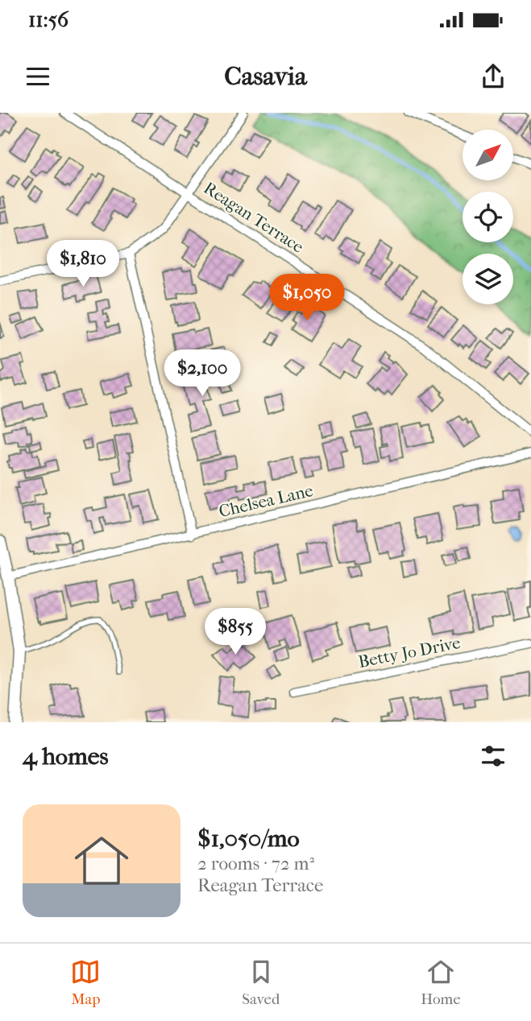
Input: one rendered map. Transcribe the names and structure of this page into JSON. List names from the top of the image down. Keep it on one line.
{"streets":{"street":["Reagan Terrace","Chelsea Lane","Betty Jo Drive"]},"north":"top right","page":{"status":"11:56","header":"Casavia","price":["$1,810","$1,050","$2,100","$855"],"heading":"4 homes","list":[{"name":"$1,050/mo","note":"2 rooms · 72 m² · Reagan Terrace"}],"tabs":["Map","Saved","Home"]}}
